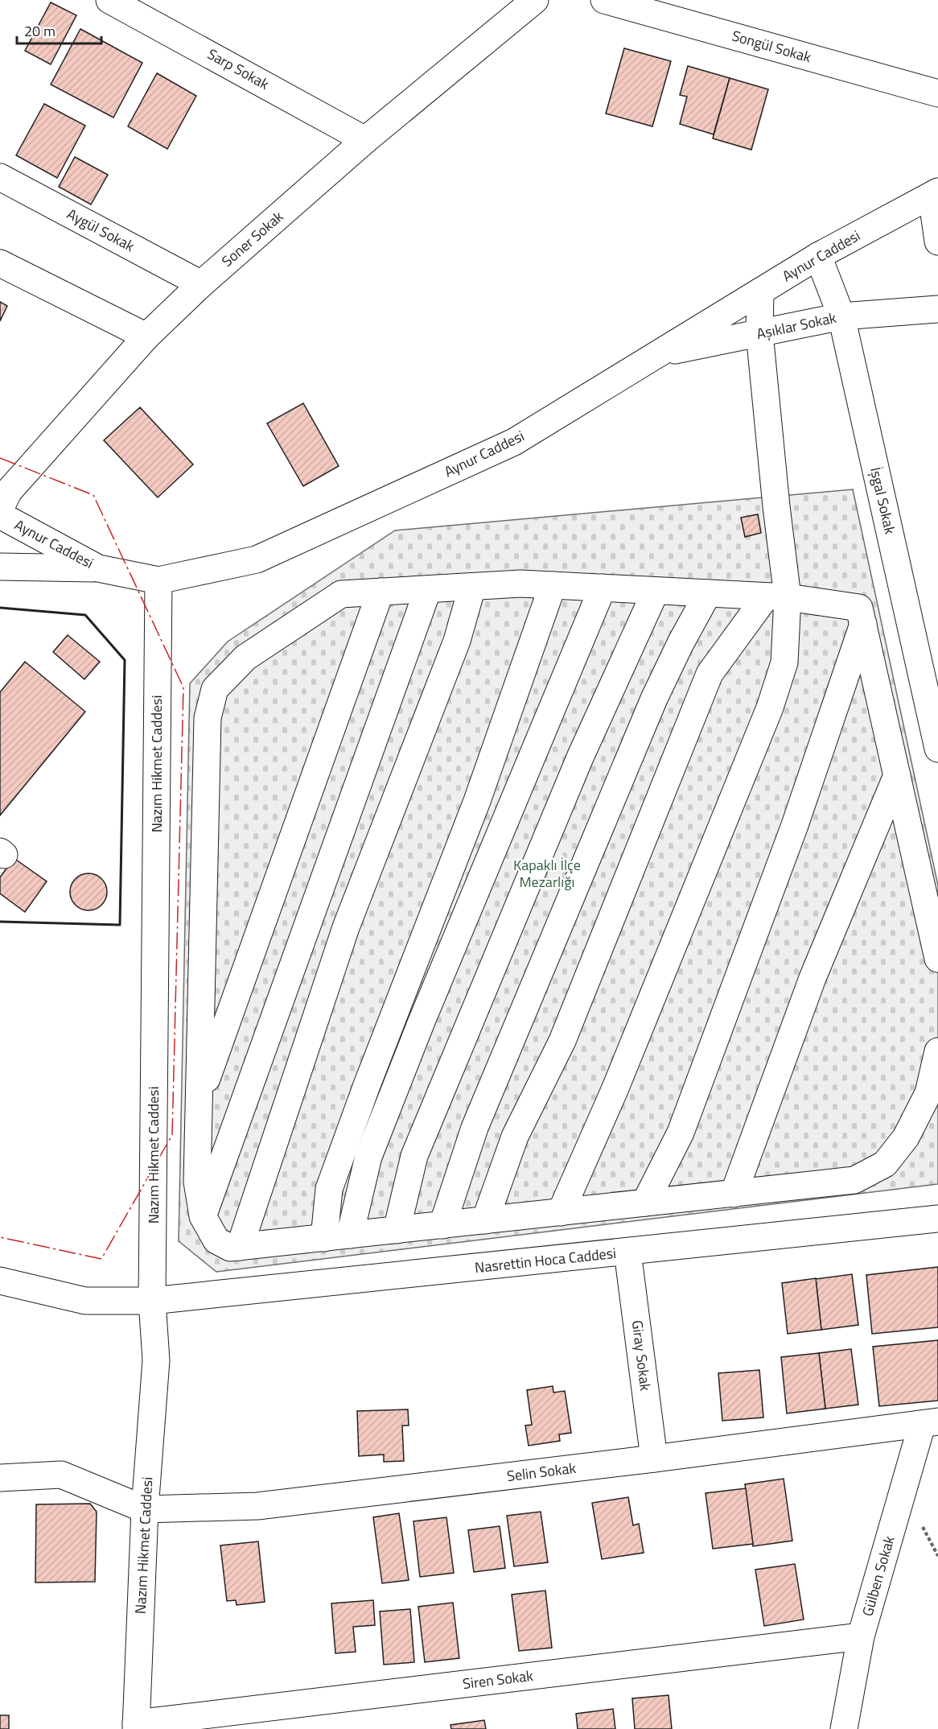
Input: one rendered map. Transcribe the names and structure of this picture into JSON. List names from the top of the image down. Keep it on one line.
{"streets":{"street":["Songül Sokak","Sarp Sokak","Aygül Sokak","Soner Sokak","Aynur Caddesi","Aşıklar Sokak","İşgal Sokak","Nazım Hikmet Caddesi","Nasrettin Hoca Caddesi","Giray Sokak","Selin Sokak","Gülben Sokak","Siren Sokak"]},"crossings":[["Sarp Sokak","Soner Sokak"],["Aygül Sokak","Soner Sokak"],["Aynur Caddesi","Aşıklar Sokak"],["Aynur Caddesi","İşgal Sokak"],["Aynur Caddesi","Nazım Hikmet Caddesi"],["Aşıklar Sokak","İşgal Sokak"],["Nazım Hikmet Caddesi","Nasrettin Hoca Caddesi"],["Nazım Hikmet Caddesi","Selin Sokak"],["Nazım Hikmet Caddesi","Siren Sokak"],["Nasrettin Hoca Caddesi","Giray Sokak"],["Giray Sokak","Selin Sokak"],["Selin Sokak","Gülben Sokak"],["Gülben Sokak","Siren Sokak"]],"parks":["Kapaklı İlçe Mezarlığı"],"scale_bar":"20 m"}
